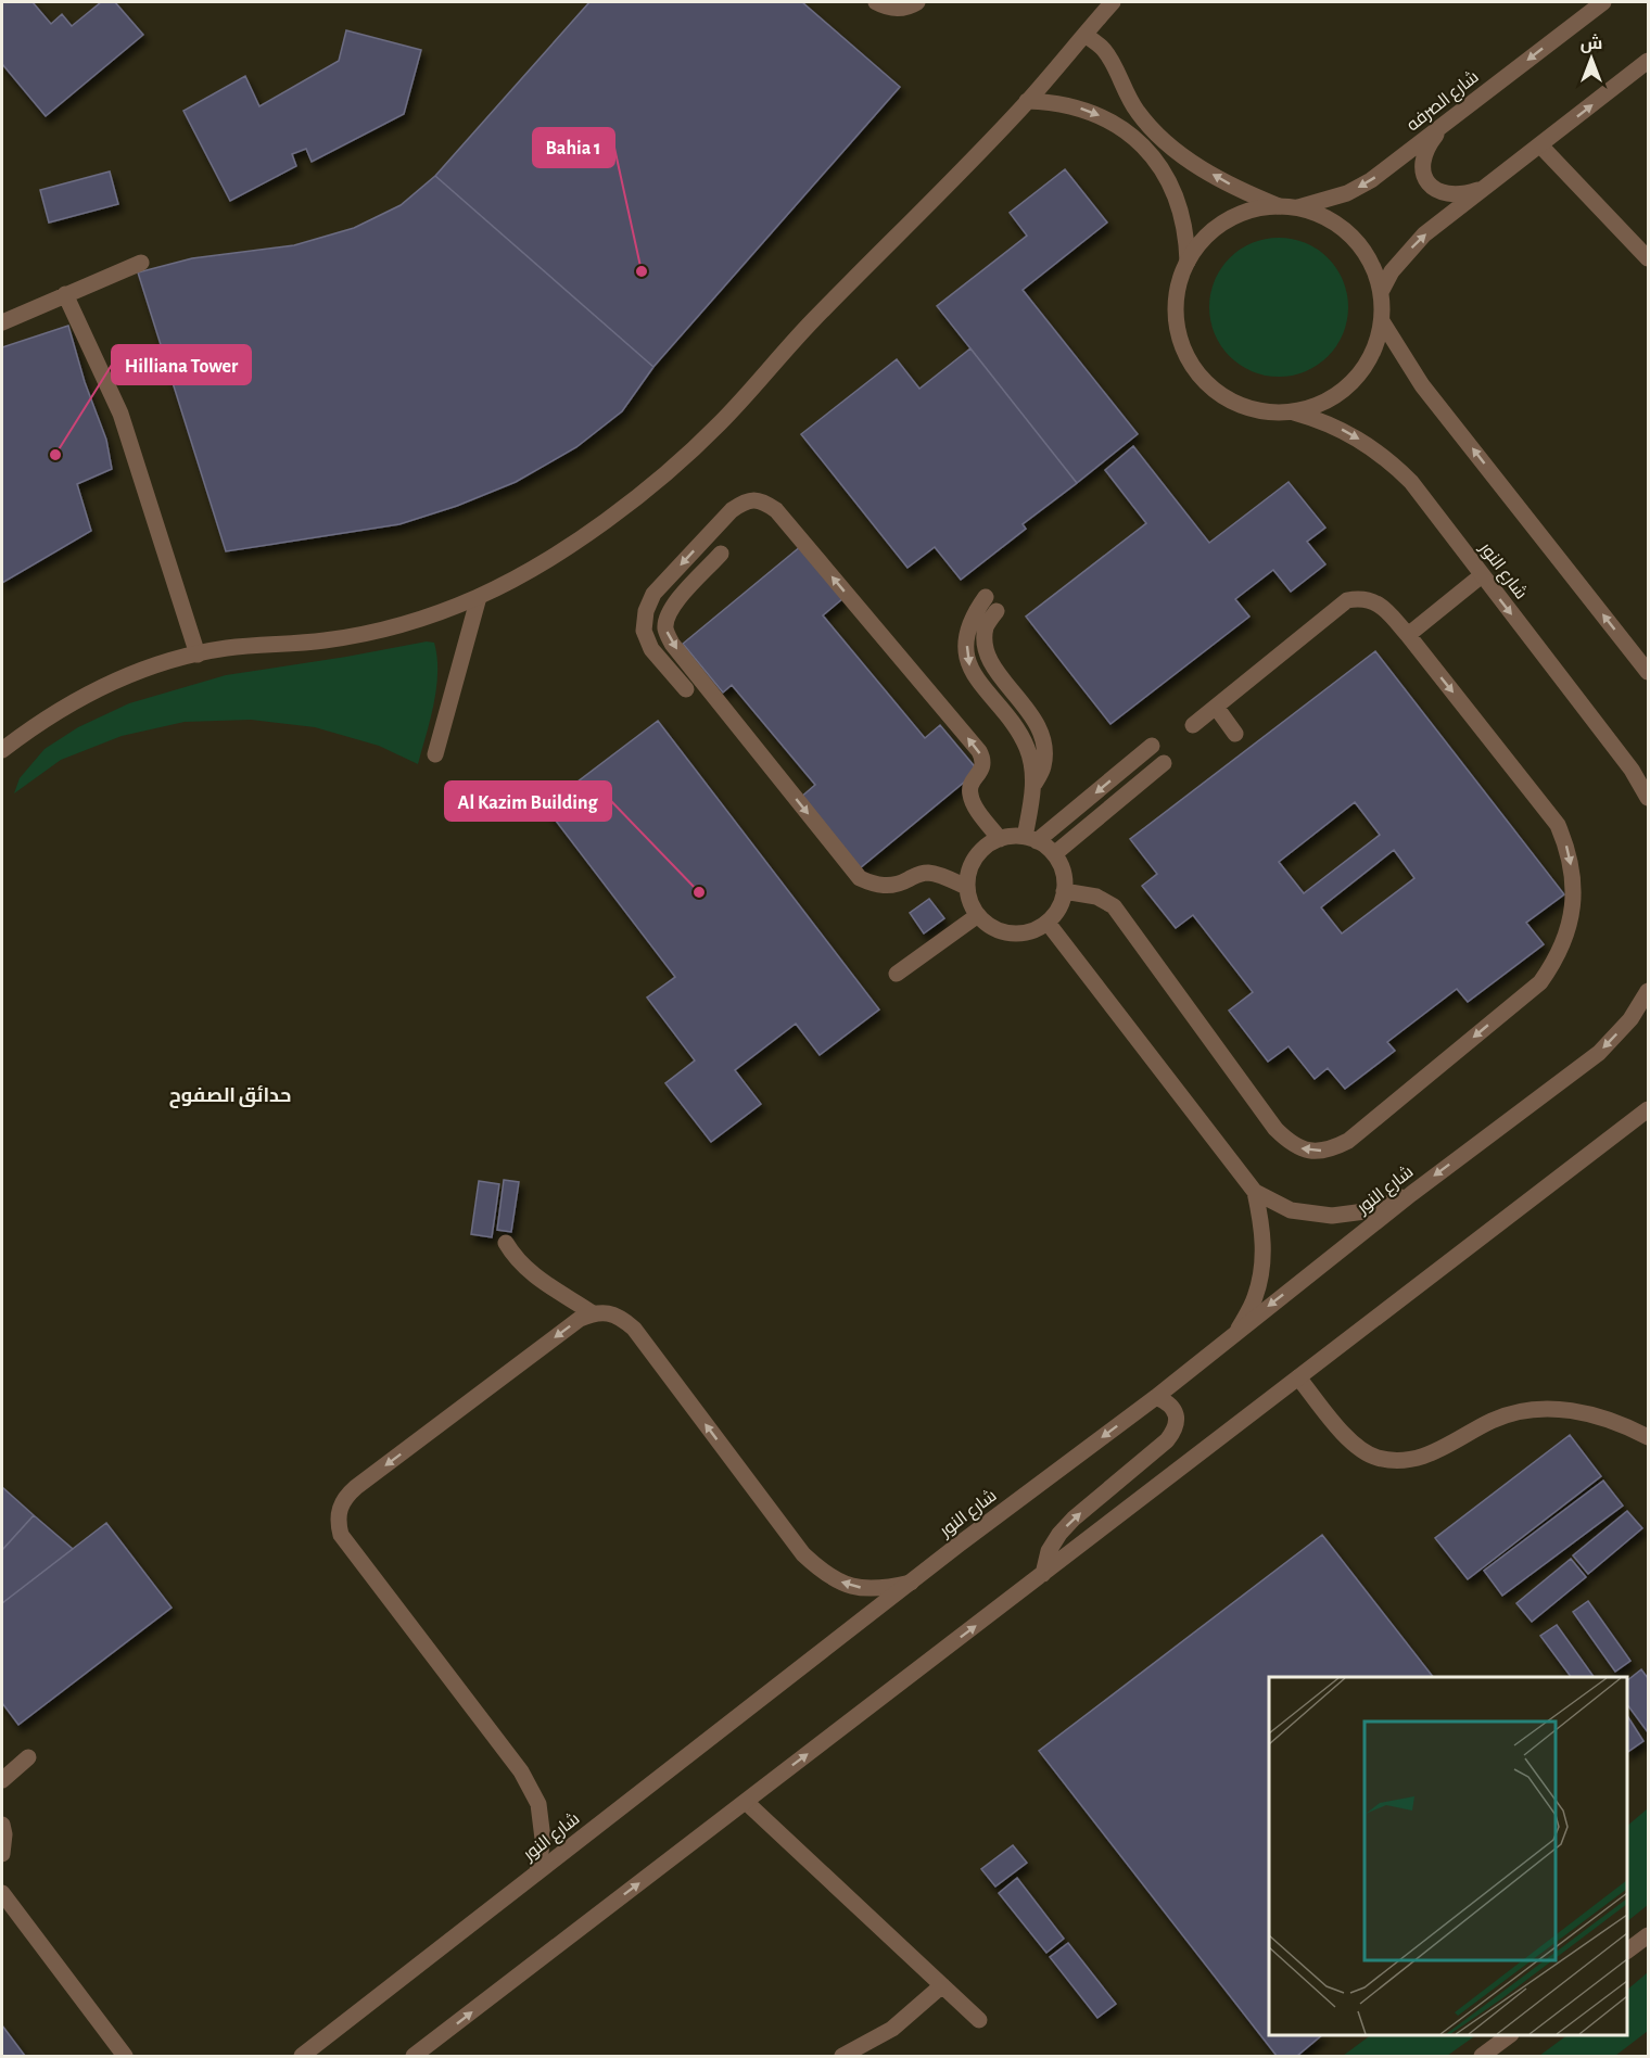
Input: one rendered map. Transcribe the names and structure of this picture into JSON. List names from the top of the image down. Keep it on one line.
{"streets":{"street":["شارع الصرفه","شارع النور"]},"crossings":[["شارع الصرفه","شارع النور"]],"districts":["حدائق الصفوح"],"places":["Bahia 1","Hilliana Tower","Al Kazim Building"],"north":"top"}
